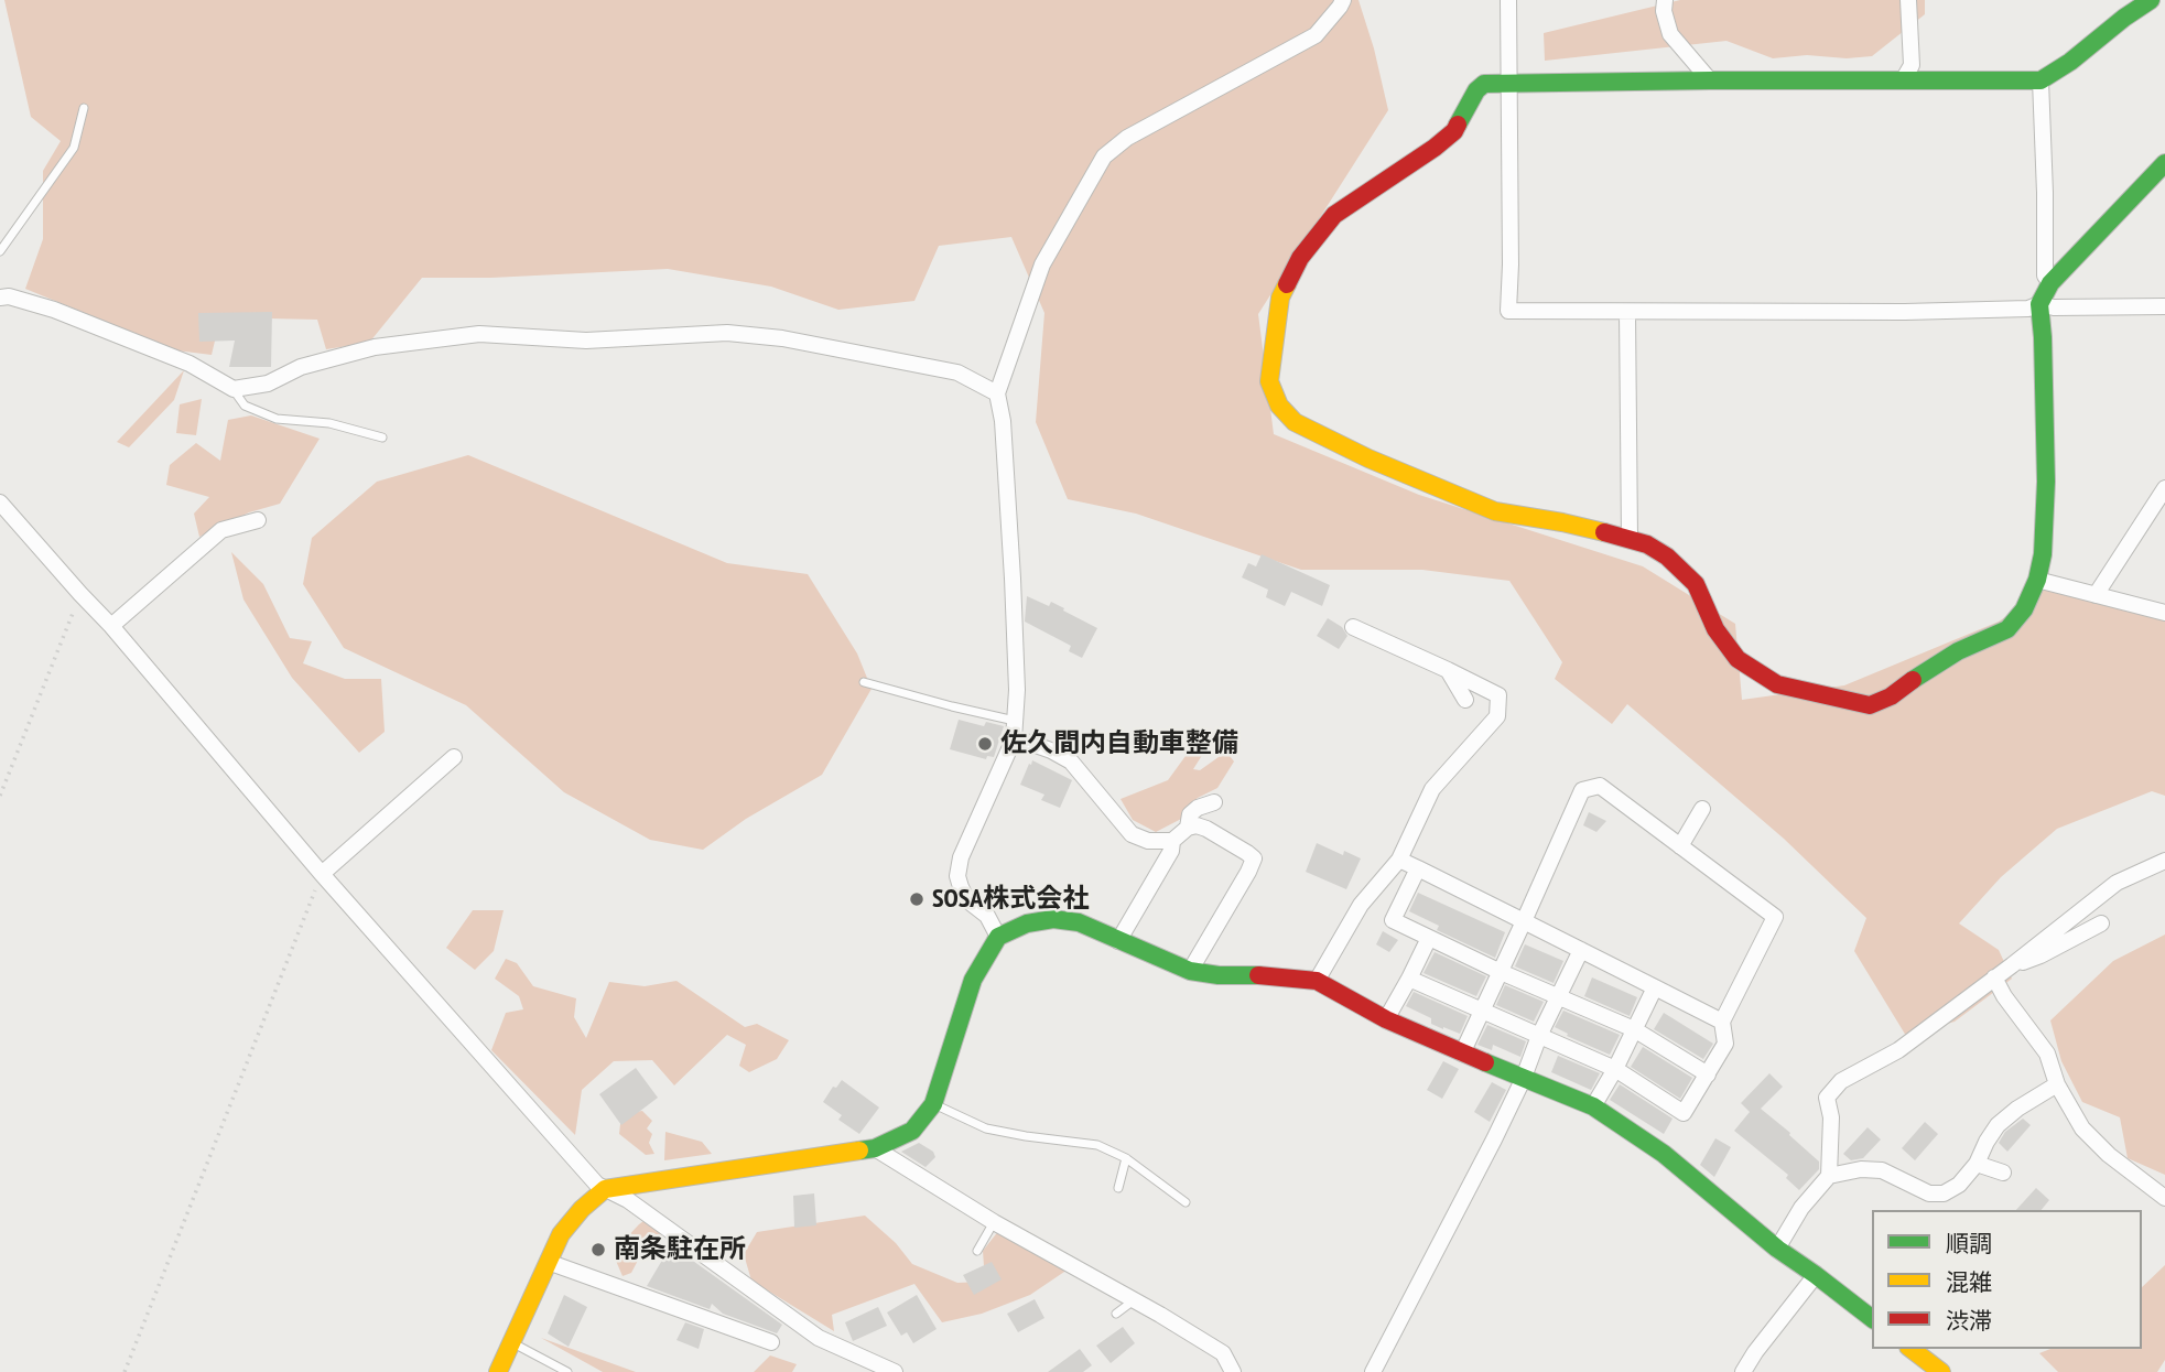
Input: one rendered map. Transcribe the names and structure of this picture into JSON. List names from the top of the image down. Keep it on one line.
{"places":["佐久間内自動車整備","SOSA株式会社","南条駐在所"],"legend":["順調","混雑","渋滞"]}
